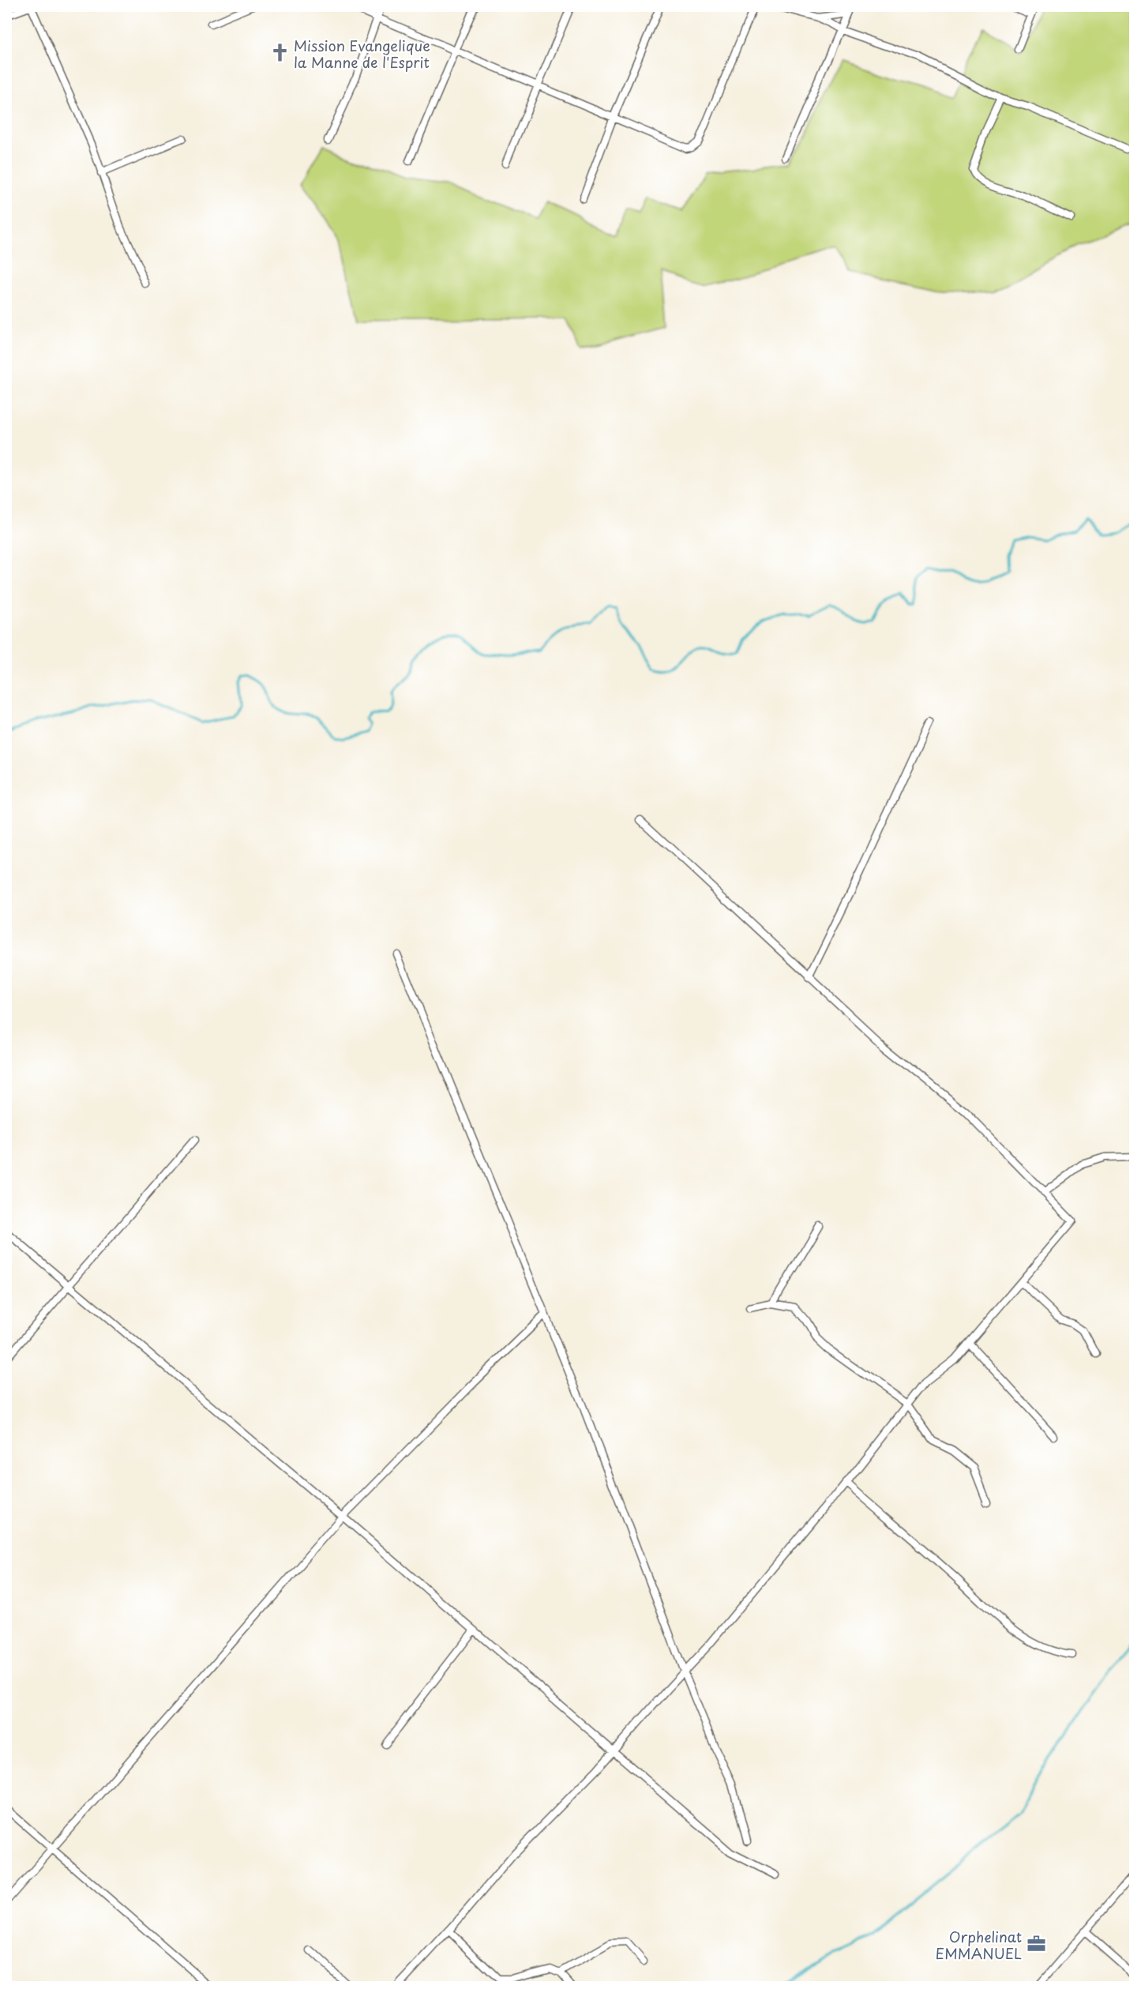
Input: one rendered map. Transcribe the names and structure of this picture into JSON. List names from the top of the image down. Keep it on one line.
{"places":{"church":["Mission Evangelique la Manne de l'Esprit"],"office":["Orphelinat EMMANUEL"]}}
